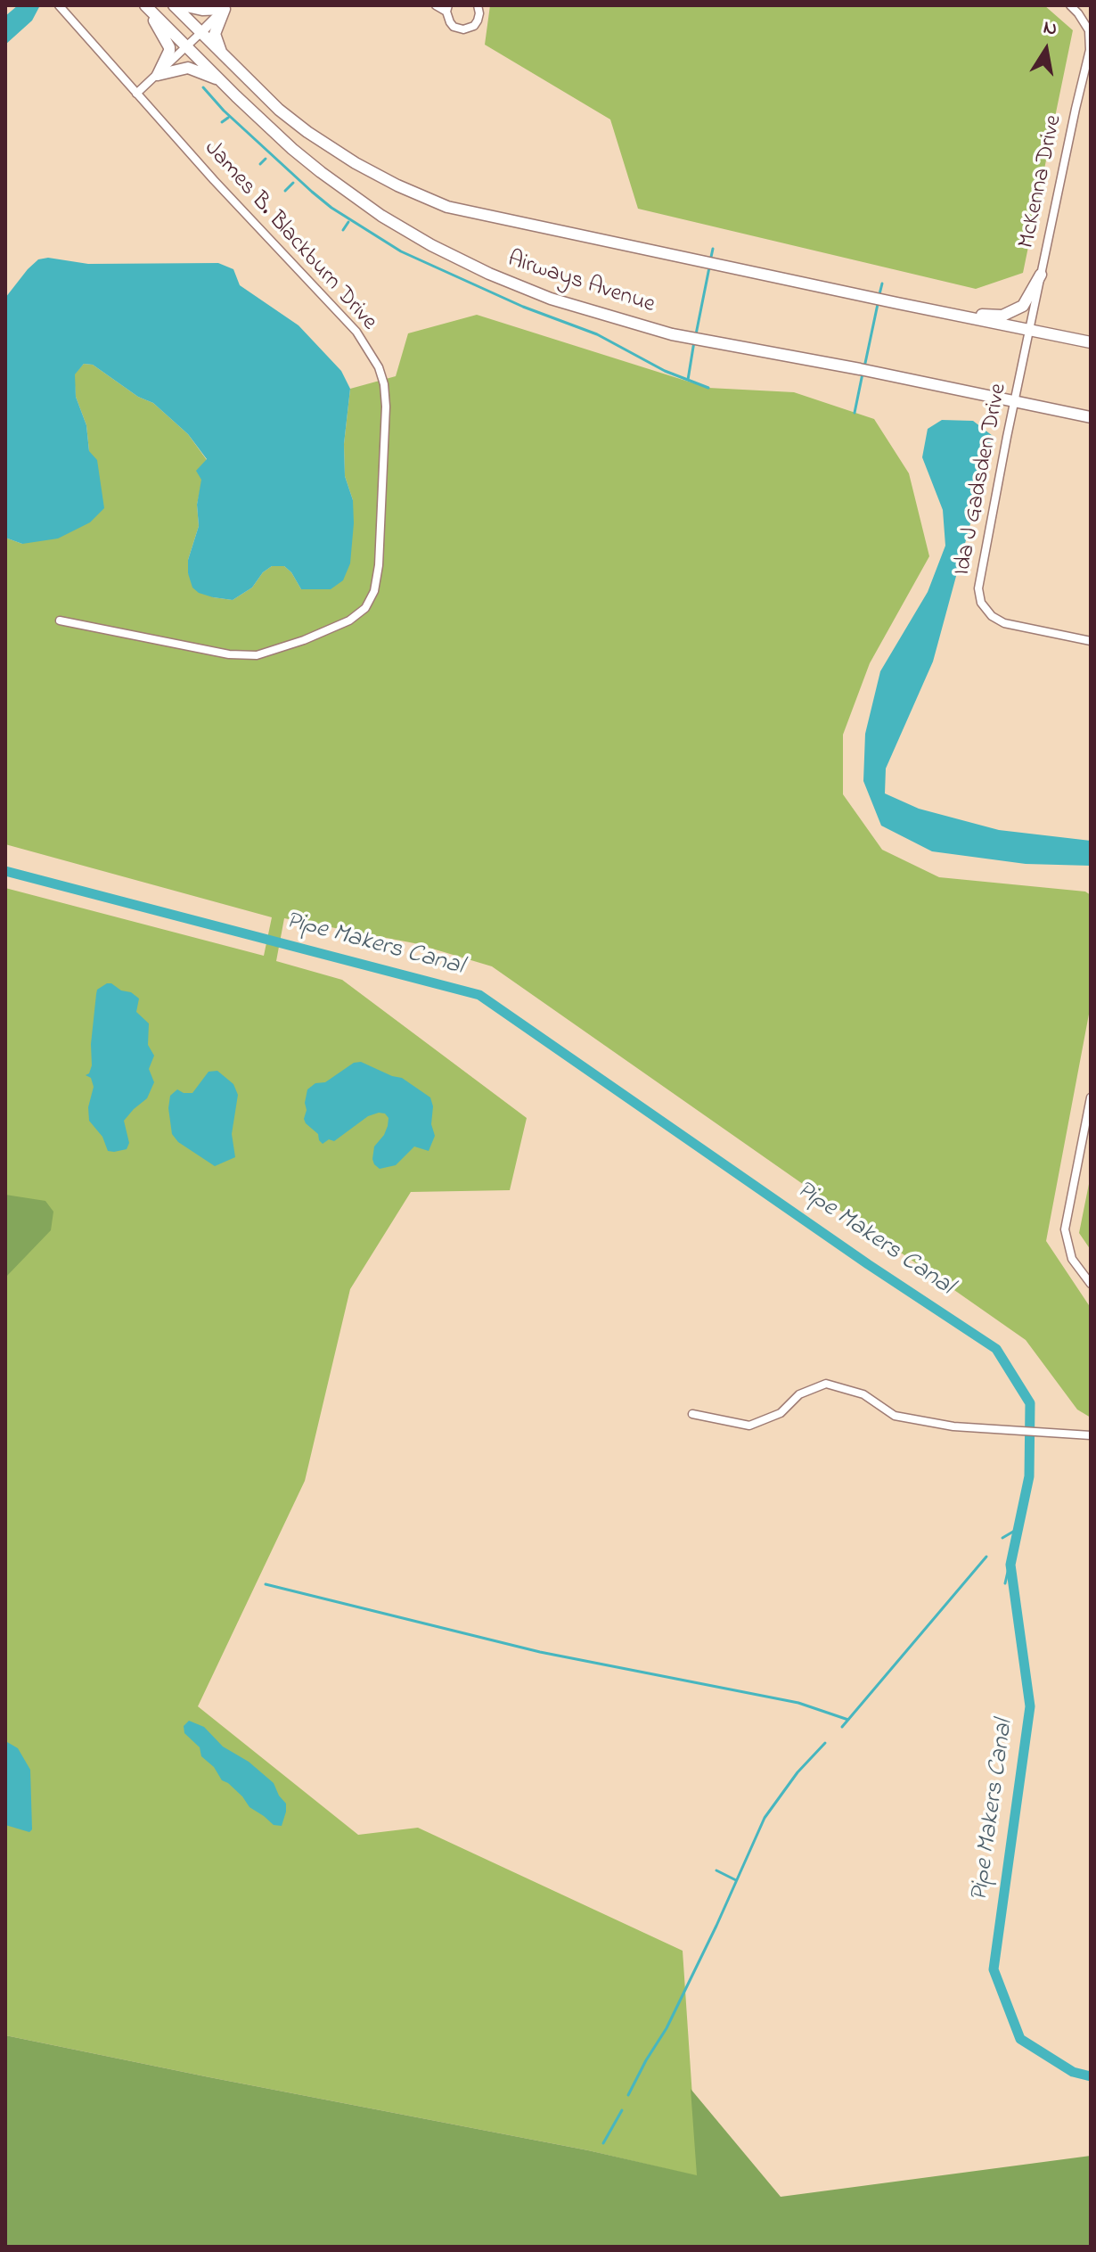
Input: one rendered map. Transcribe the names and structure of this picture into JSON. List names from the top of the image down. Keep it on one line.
{"streets":{"main road":["Airways Avenue"],"street":["McKenna Drive","James B. Blackburn Drive","Ida J Gadsden Drive"]},"crossings":[["McKenna Drive","Airways Avenue"],["McKenna Drive","Ida J Gadsden Drive"],["Airways Avenue","Ida J Gadsden Drive"]],"water":["Pipe Makers Canal"],"north":"top"}
